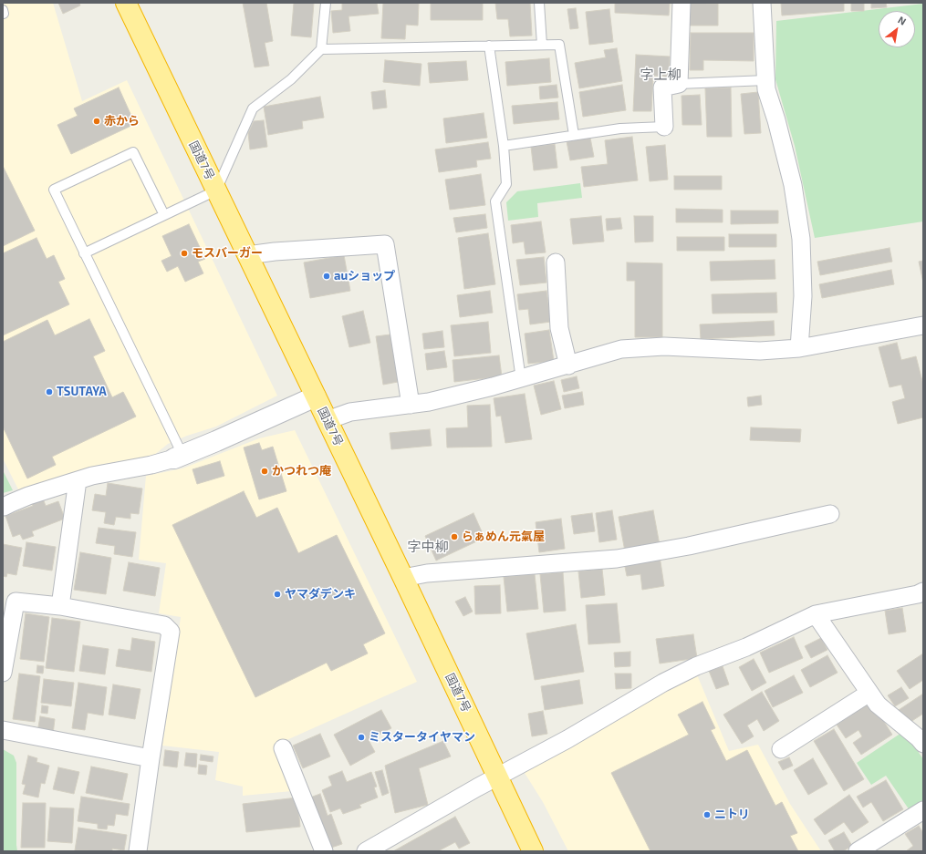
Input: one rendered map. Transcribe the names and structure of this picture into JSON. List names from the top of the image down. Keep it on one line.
{"streets":{"highway":["国道7号"]},"districts":["字上柳","字中柳"],"places":["赤から","モスバーガー","auショップ","TSUTAYA","かつれつ庵","らぁめん元氣屋","ヤマダデンキ","ミスタータイヤマン","ニトリ"],"north":"top right"}
